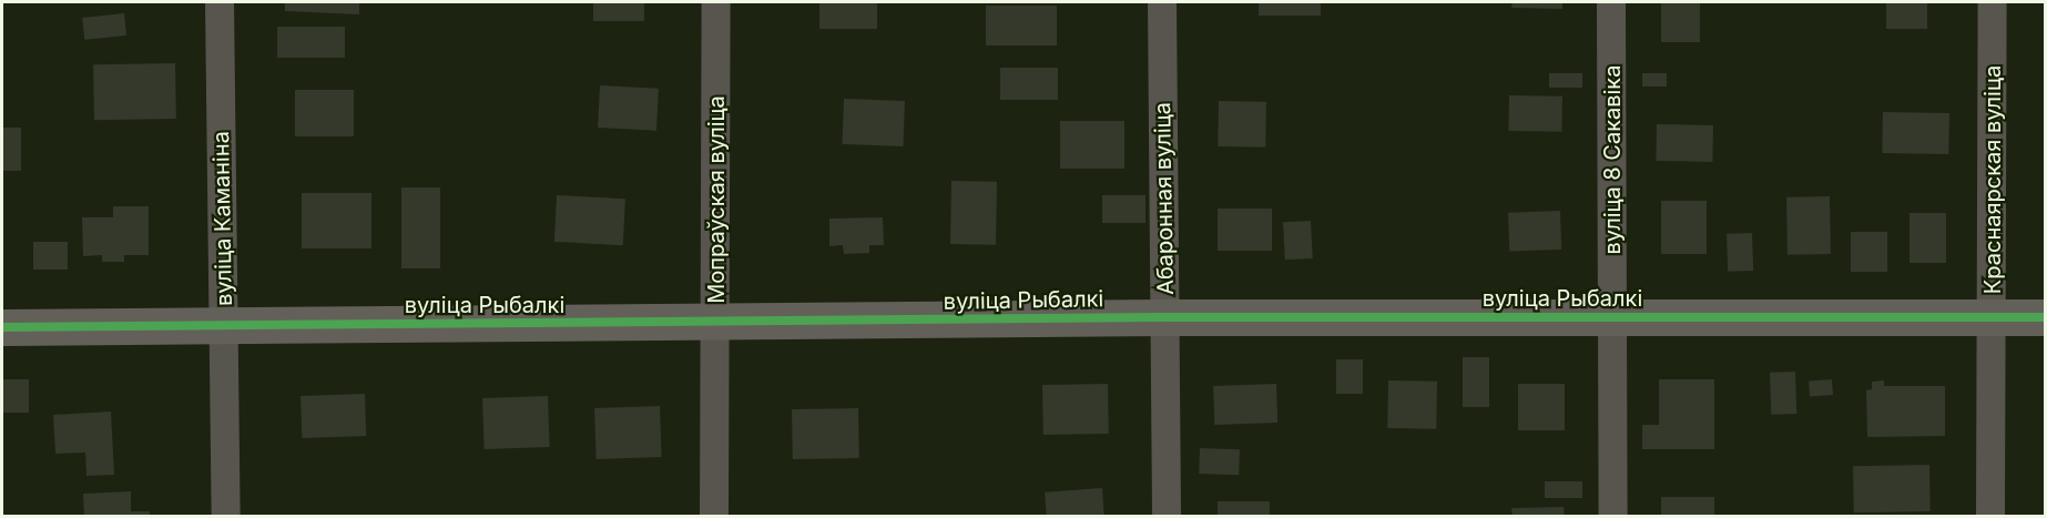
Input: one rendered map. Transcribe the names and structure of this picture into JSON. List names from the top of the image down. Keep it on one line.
{"streets":{"street":["вуліца 8 Сакавіка","Краснаярская вуліца","Абаронная вуліца","Мопраўская вуліца","вуліца Каманіна","вуліца Рыбалкі"]},"crossings":[["вуліца 8 Сакавіка","вуліца Рыбалкі"],["Краснаярская вуліца","вуліца Рыбалкі"],["Абаронная вуліца","вуліца Рыбалкі"],["Мопраўская вуліца","вуліца Рыбалкі"],["вуліца Каманіна","вуліца Рыбалкі"]]}
